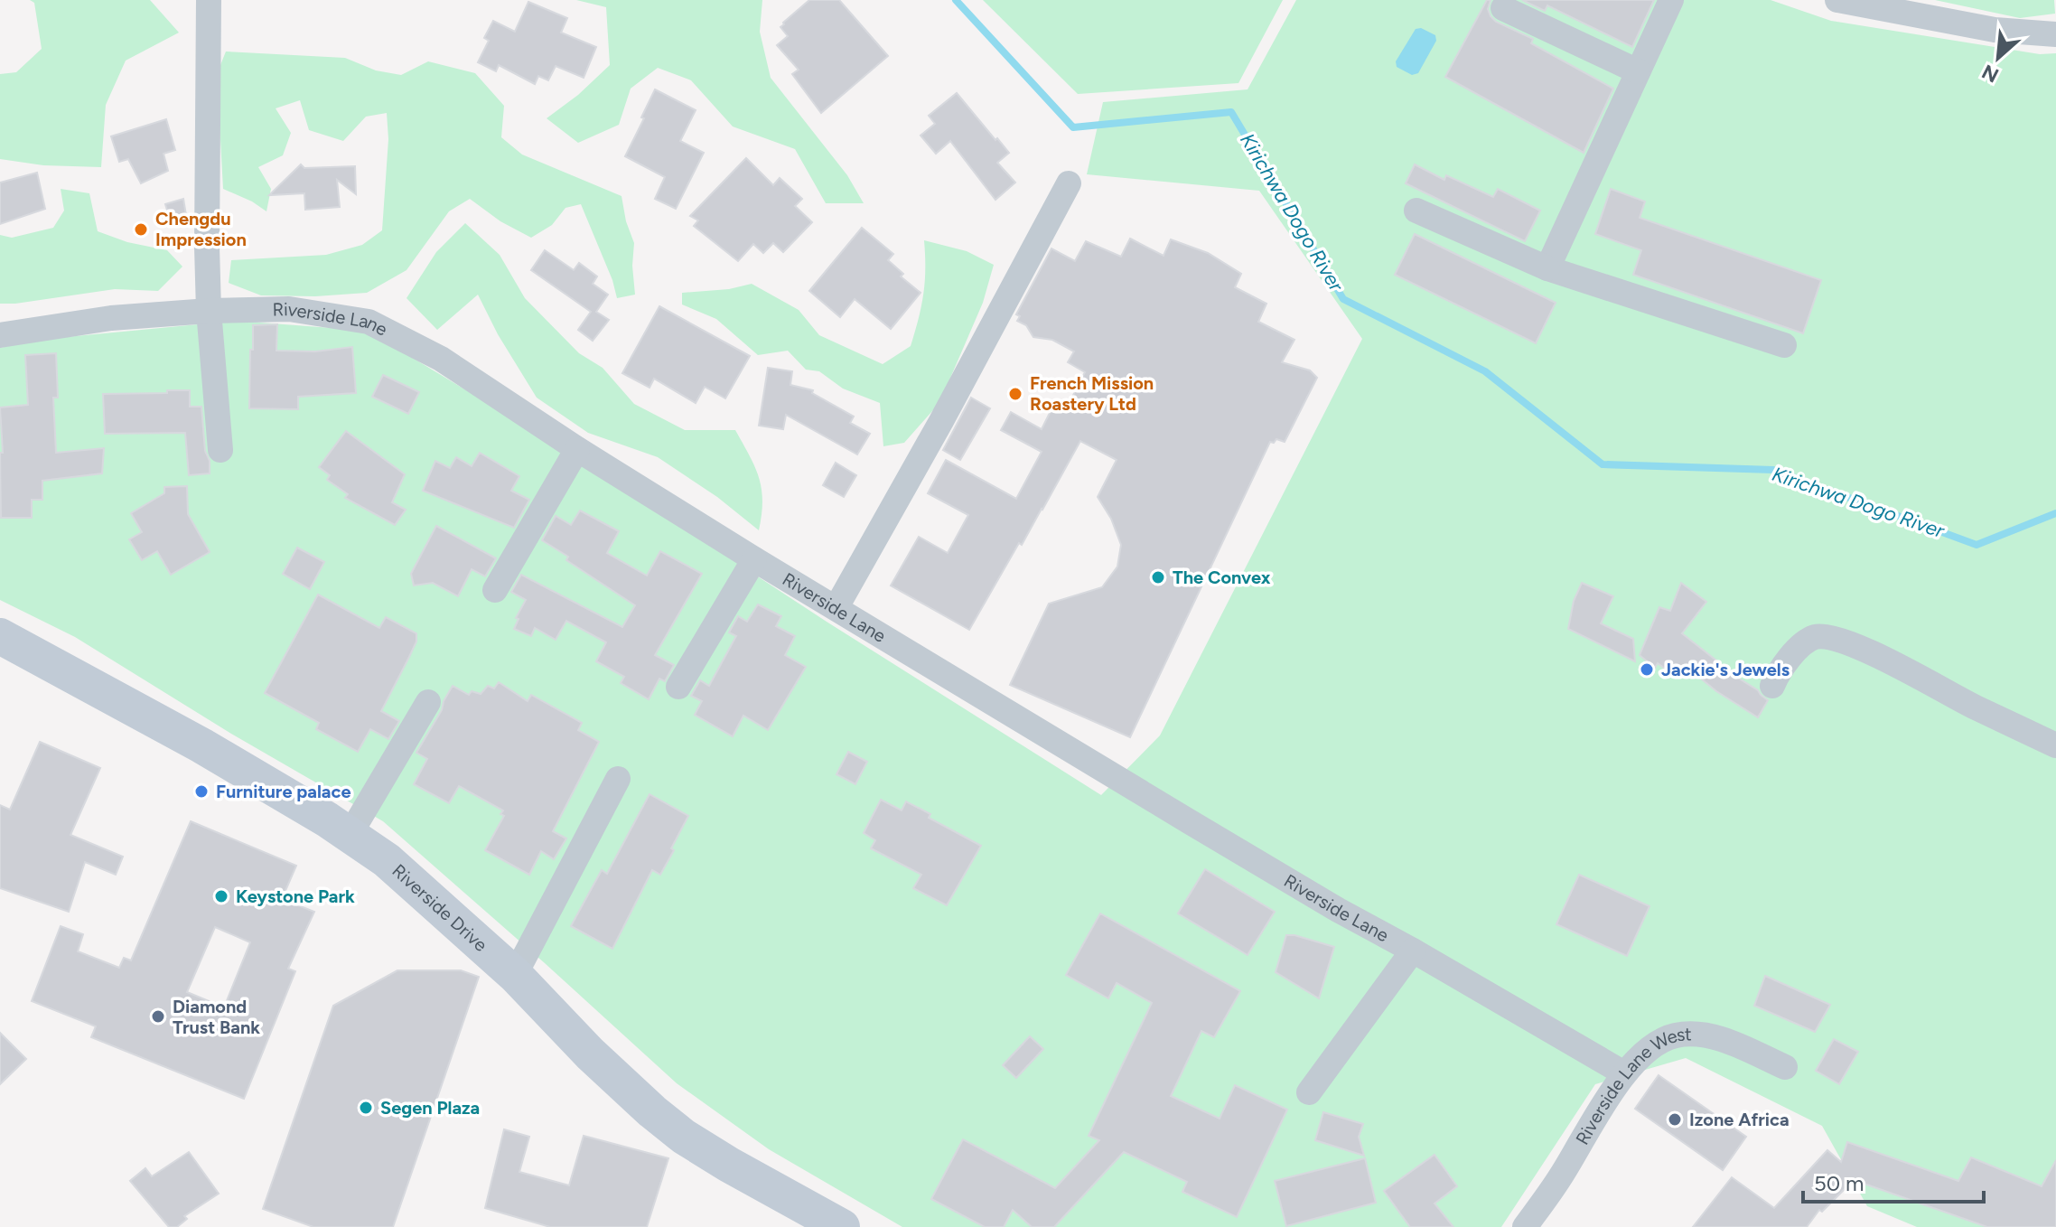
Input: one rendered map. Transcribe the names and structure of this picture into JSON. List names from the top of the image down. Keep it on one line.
{"streets":{"street":["Riverside Lane","Riverside Drive","Riverside Lane West"]},"crossings":[["Riverside Lane","Riverside Lane West"]],"water":["Kirichwa Dogo River"],"places":["Chengdu Impression","French Mission Roastery Ltd","The Convex","Jackie's Jewels","Furniture palace","Keystone Park","Diamond Trust Bank","Segen Plaza","Izone Africa"],"scale_bar":"50 m","north":"bottom left"}
